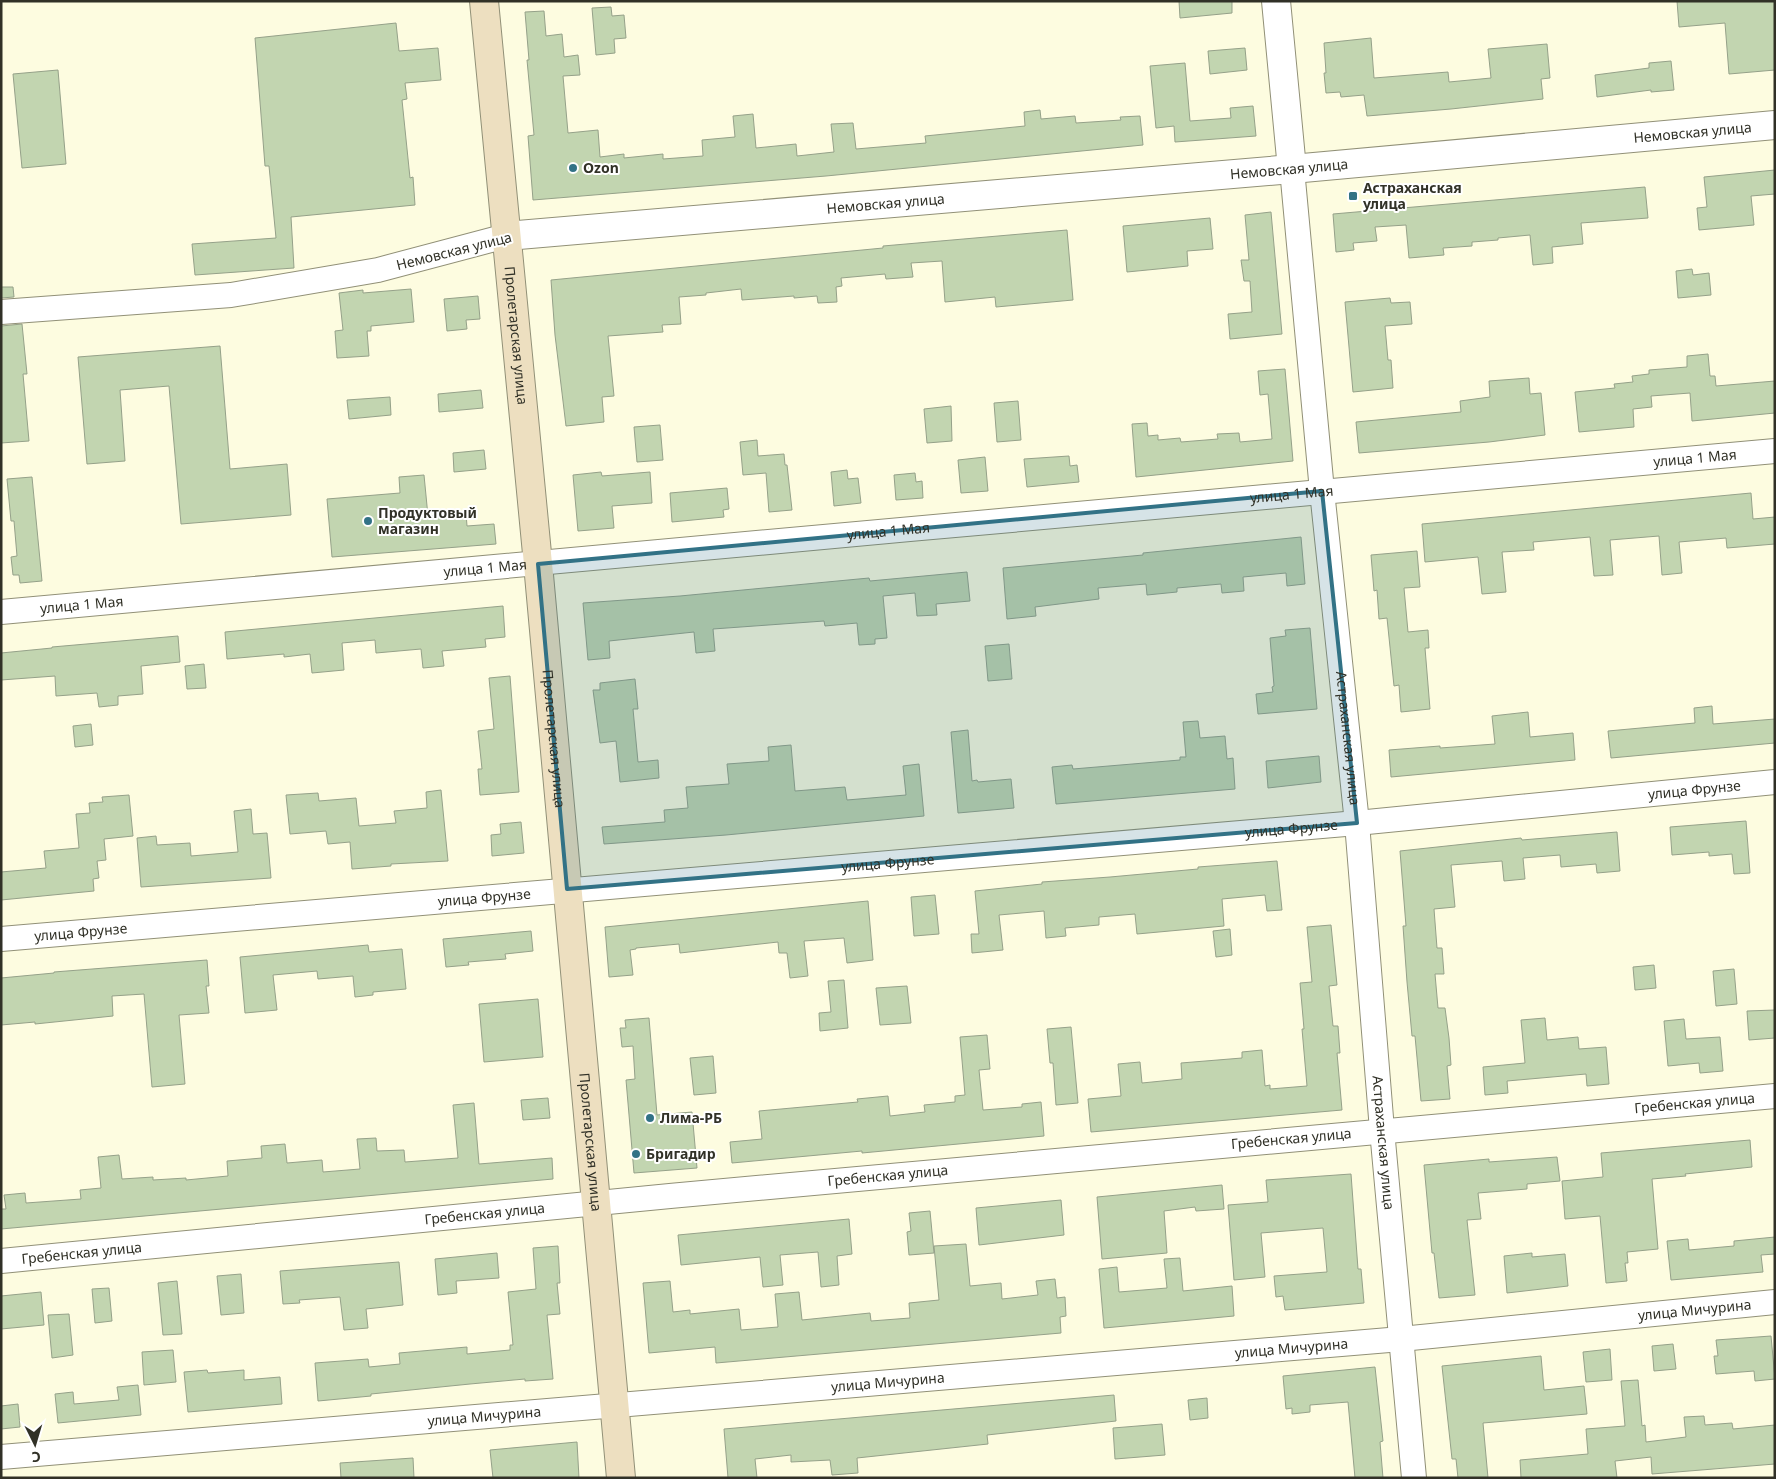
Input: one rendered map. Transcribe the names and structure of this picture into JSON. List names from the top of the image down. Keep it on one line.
{"streets":{"main road":["Пролетарская улица"],"street":["Немовская улица","улица 1 Мая","Астраханская улица","улица Фрунзе","Гребенская улица","улица Мичурина"]},"crossings":[["Немовская улица","Пролетарская улица"],["Немовская улица","Астраханская улица"],["Пролетарская улица","улица 1 Мая"],["Пролетарская улица","улица Фрунзе"],["Пролетарская улица","Гребенская улица"],["Пролетарская улица","улица Мичурина"],["улица 1 Мая","Астраханская улица"],["Астраханская улица","улица Фрунзе"],["Астраханская улица","Гребенская улица"],["Астраханская улица","улица Мичурина"]],"places":{"other":["Ozon","Продуктовый магазин","Лима-РБ","Бригадир"],"transit":["Астраханская улица"]},"north":"bottom"}
